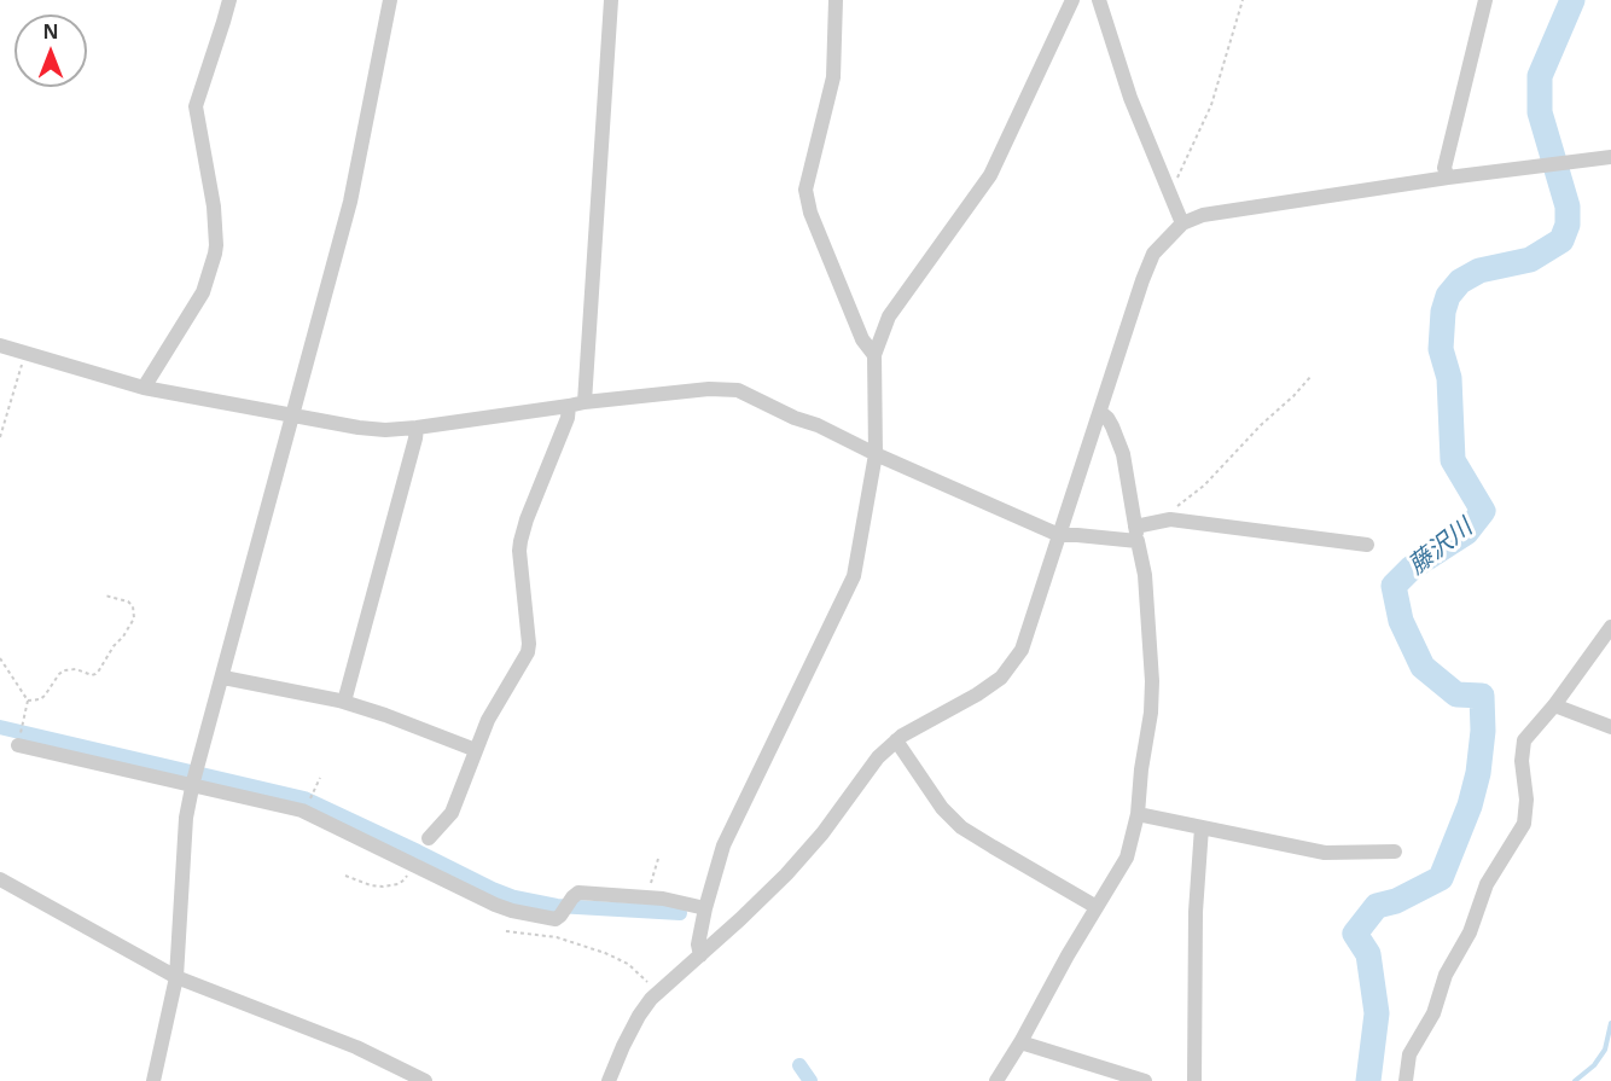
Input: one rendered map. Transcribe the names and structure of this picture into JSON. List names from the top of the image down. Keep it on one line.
{"water":["藤沢川"],"north":"top"}
